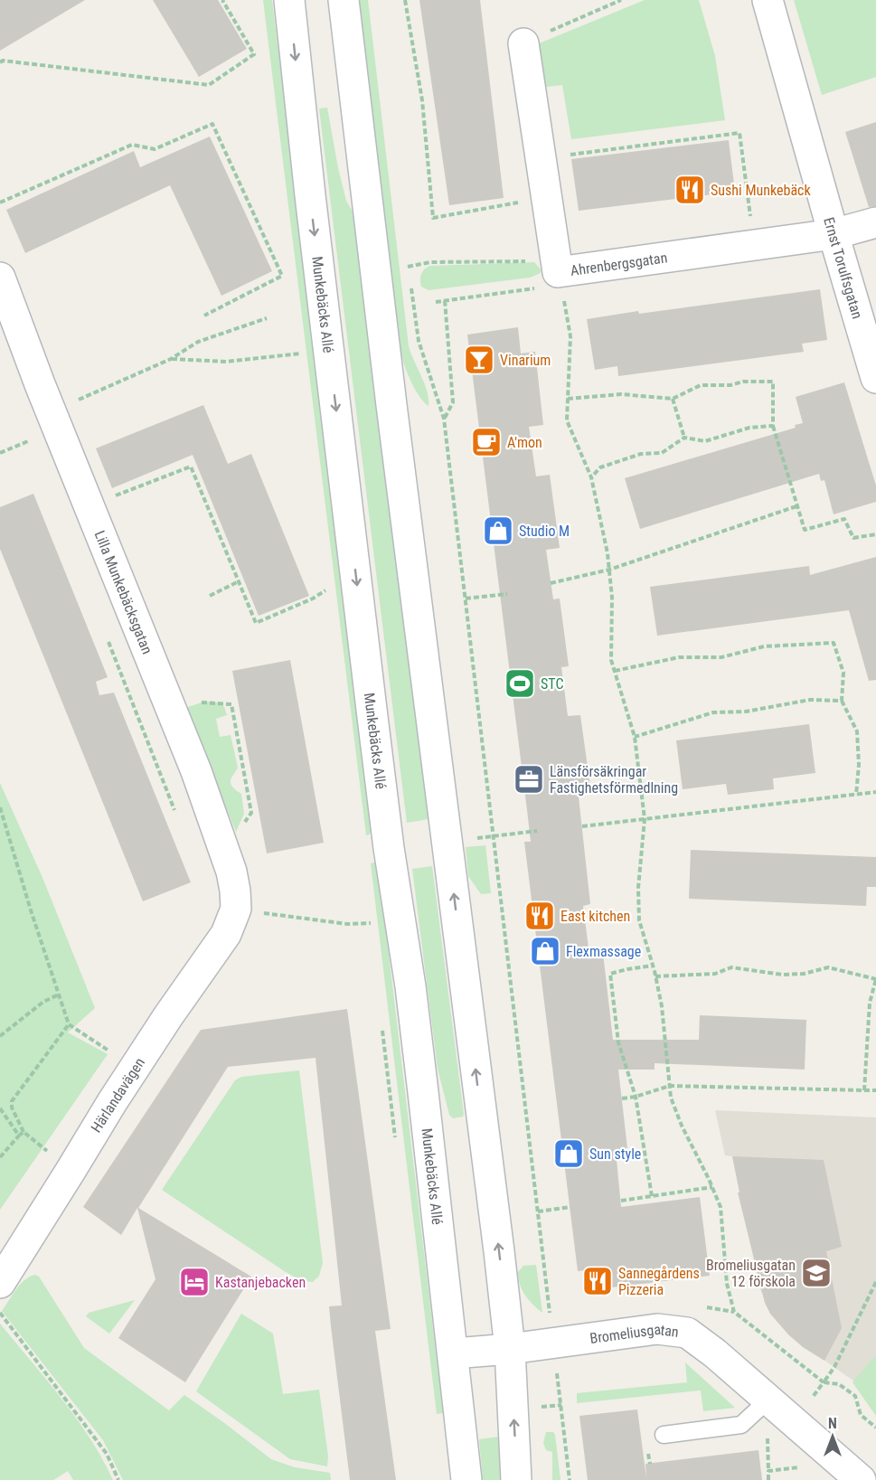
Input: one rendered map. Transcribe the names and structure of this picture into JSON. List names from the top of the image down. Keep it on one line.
{"streets":{"street":["Ahrenbergsgatan","Ernst Torulfsgatan","Munkebäcks Allé","Lilla Munkebäcksgatan","Härlandavägen","Bromeliusgatan"]},"crossings":[["Ahrenbergsgatan","Ernst Torulfsgatan"],["Munkebäcks Allé","Bromeliusgatan"],["Lilla Munkebäcksgatan","Härlandavägen"]],"places":{"restaurant":["Sushi Munkebäck","East kitchen","Sannegårdens Pizzeria"],"bar":["Vinarium"],"cafe":["A'mon"],"shop":["Studio M","Flexmassage","Sun style"],"sports":["STC"],"office":["Länsförsäkringar Fastighetsförmedlning"],"school or university":["Bromeliusgatan 12 förskola"],"hotel":["Kastanjebacken"]},"north":"top"}
